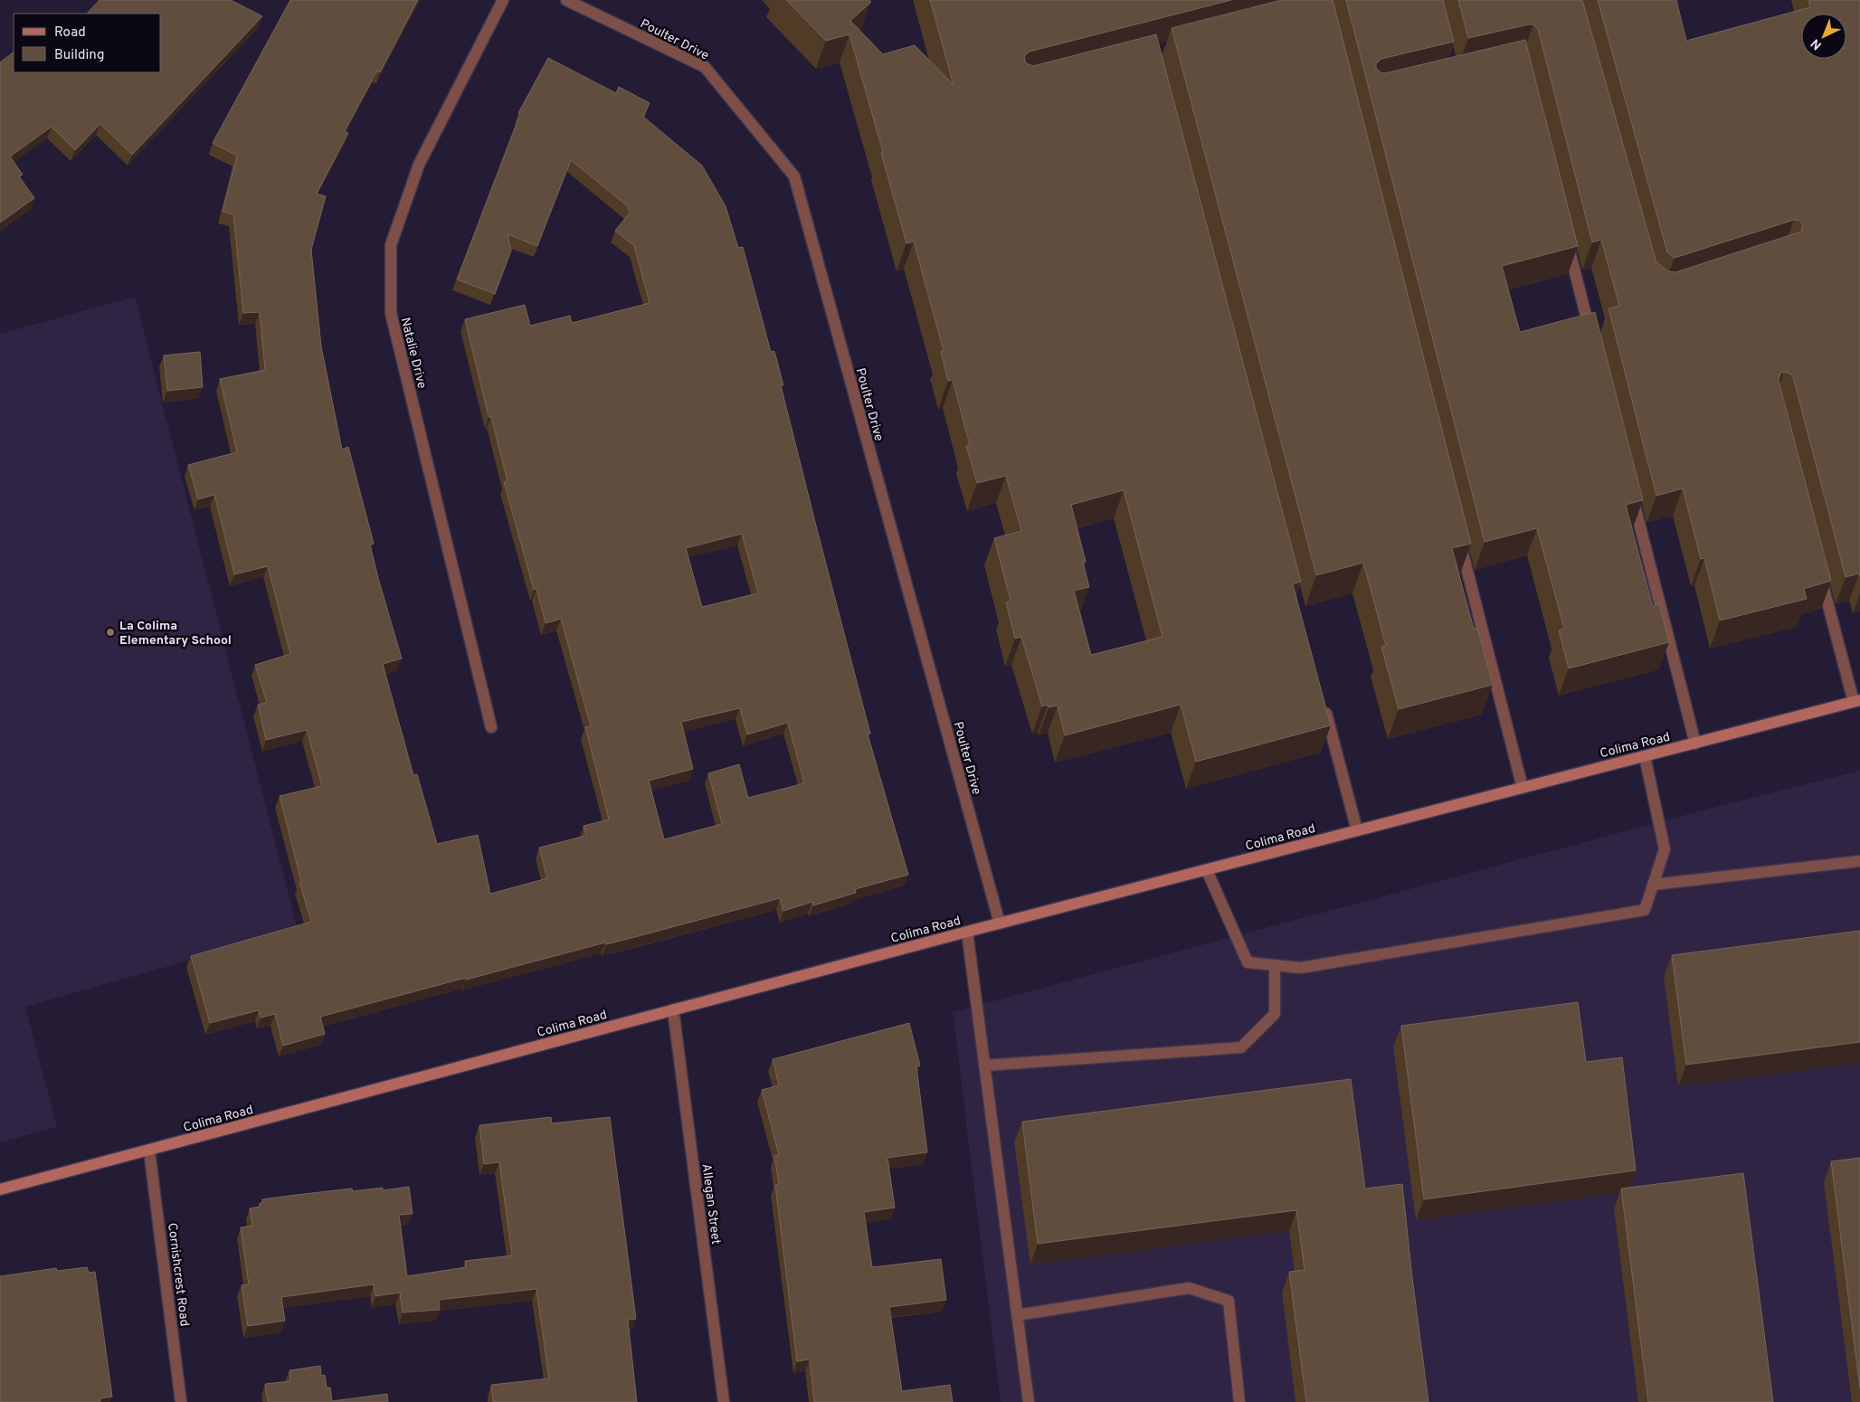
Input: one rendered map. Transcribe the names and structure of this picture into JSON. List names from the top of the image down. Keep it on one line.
{"streets":{"main road":["Colima Road"],"street":["Poulter Drive","Natalie Drive","Allegan Street","Cornishcrest Road"]},"crossings":[["Poulter Drive","Colima Road"],["Colima Road","Allegan Street"],["Colima Road","Cornishcrest Road"]],"places":["La Colima Elementary School"],"legend":["Road","Building"],"north":"bottom left"}
